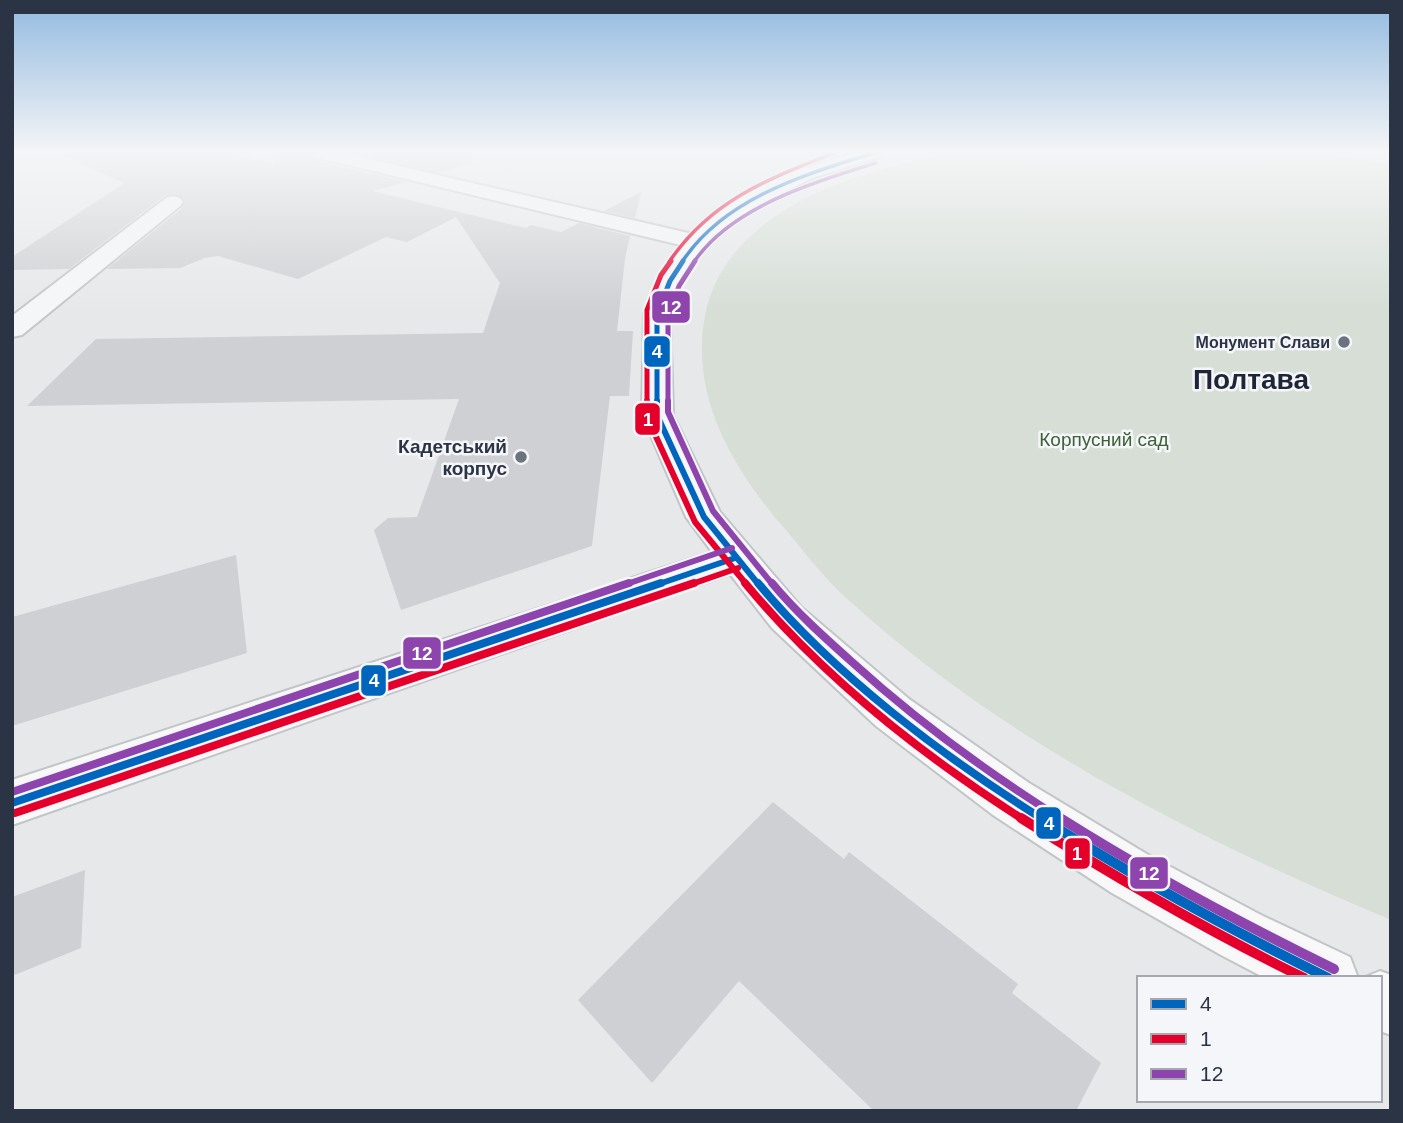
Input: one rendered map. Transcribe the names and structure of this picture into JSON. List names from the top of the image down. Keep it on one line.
{"districts":["Полтава"],"parks":["Корпусний сад"],"places":["Монумент Слави","Кадетський корпус"],"lines":["transit line 4","transit line 1","transit line 12"],"legend":["4","1","12"]}
